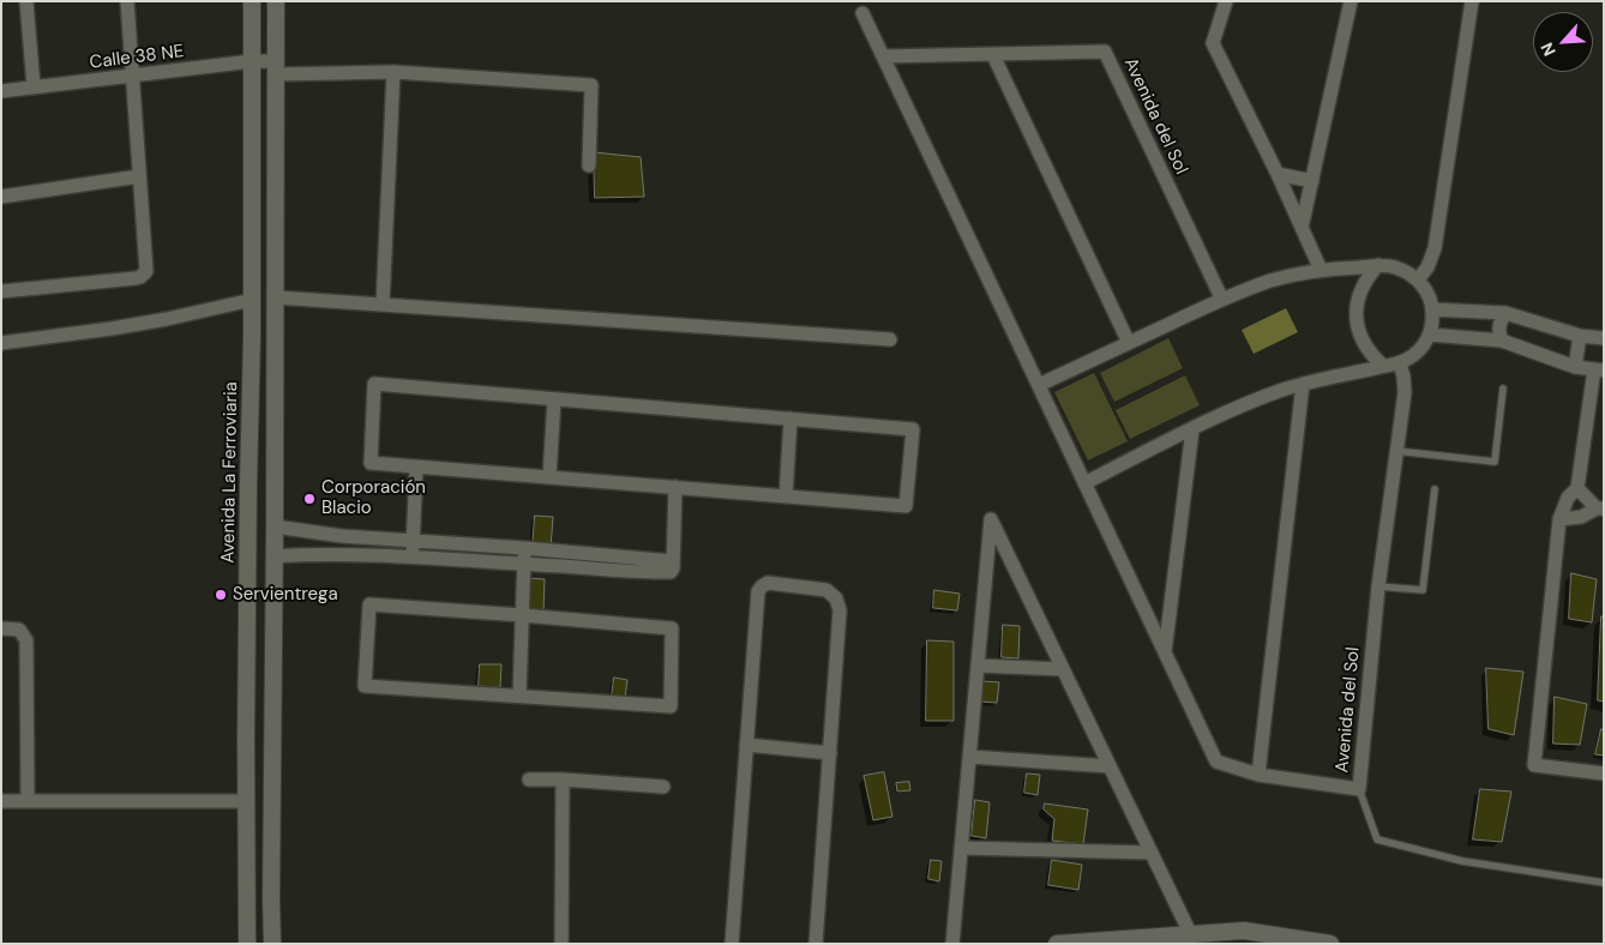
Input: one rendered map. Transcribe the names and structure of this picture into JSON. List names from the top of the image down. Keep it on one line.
{"streets":{"main road":["Avenida La Ferroviaria"],"street":["Calle 38 NE","Avenida del Sol"]},"crossings":[["Calle 38 NE","Avenida La Ferroviaria"]],"places":["Corporación Blacio","Servientrega"],"north":"bottom left"}
